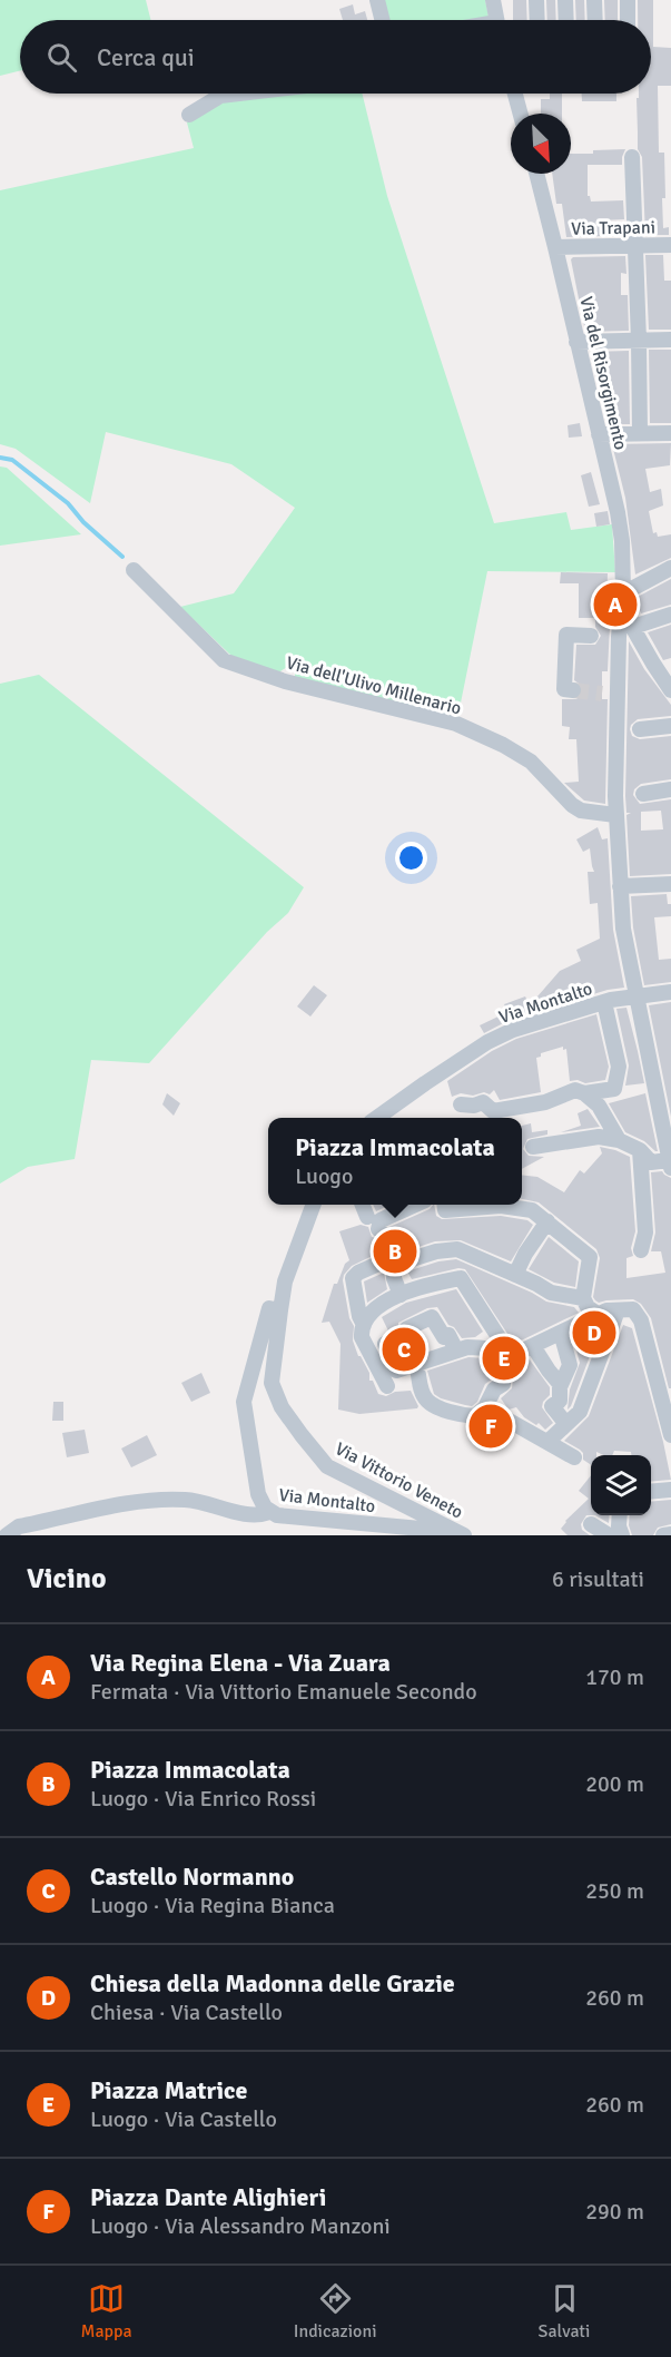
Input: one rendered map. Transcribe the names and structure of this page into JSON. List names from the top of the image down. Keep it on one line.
{"streets":{"street":["Via Trapani","Via del Risorgimento","Via dell'Ulivo Millenario","Via Montalto","Via Vittorio Veneto"]},"crossings":[["Via Trapani","Via del Risorgimento"],["Via del Risorgimento","Via dell'Ulivo Millenario"],["Via del Risorgimento","Via Montalto"],["Via Montalto","Via Vittorio Veneto"]],"north":"bottom right","page":{"search":"Cerca qui","pins":["A","B","D","C","E","F"],"popup":["Piazza Immacolata","Luogo"],"heading":["Vicino","6 risultati"],"list":[{"mark":"A","name":"Via Regina Elena - Via Zuara","note":"Fermata · Via Vittorio Emanuele Secondo","value":"170 m"},{"mark":"B","name":"Piazza Immacolata","note":"Luogo · Via Enrico Rossi","value":"200 m"},{"mark":"C","name":"Castello Normanno","note":"Luogo · Via Regina Bianca","value":"250 m"},{"mark":"D","name":"Chiesa della Madonna delle Grazie","note":"Chiesa · Via Castello","value":"260 m"},{"mark":"E","name":"Piazza Matrice","note":"Luogo · Via Castello","value":"260 m"},{"mark":"F","name":"Piazza Dante Alighieri","note":"Luogo · Via Alessandro Manzoni","value":"290 m"}],"nav":["Mappa","Indicazioni","Salvati"]}}
